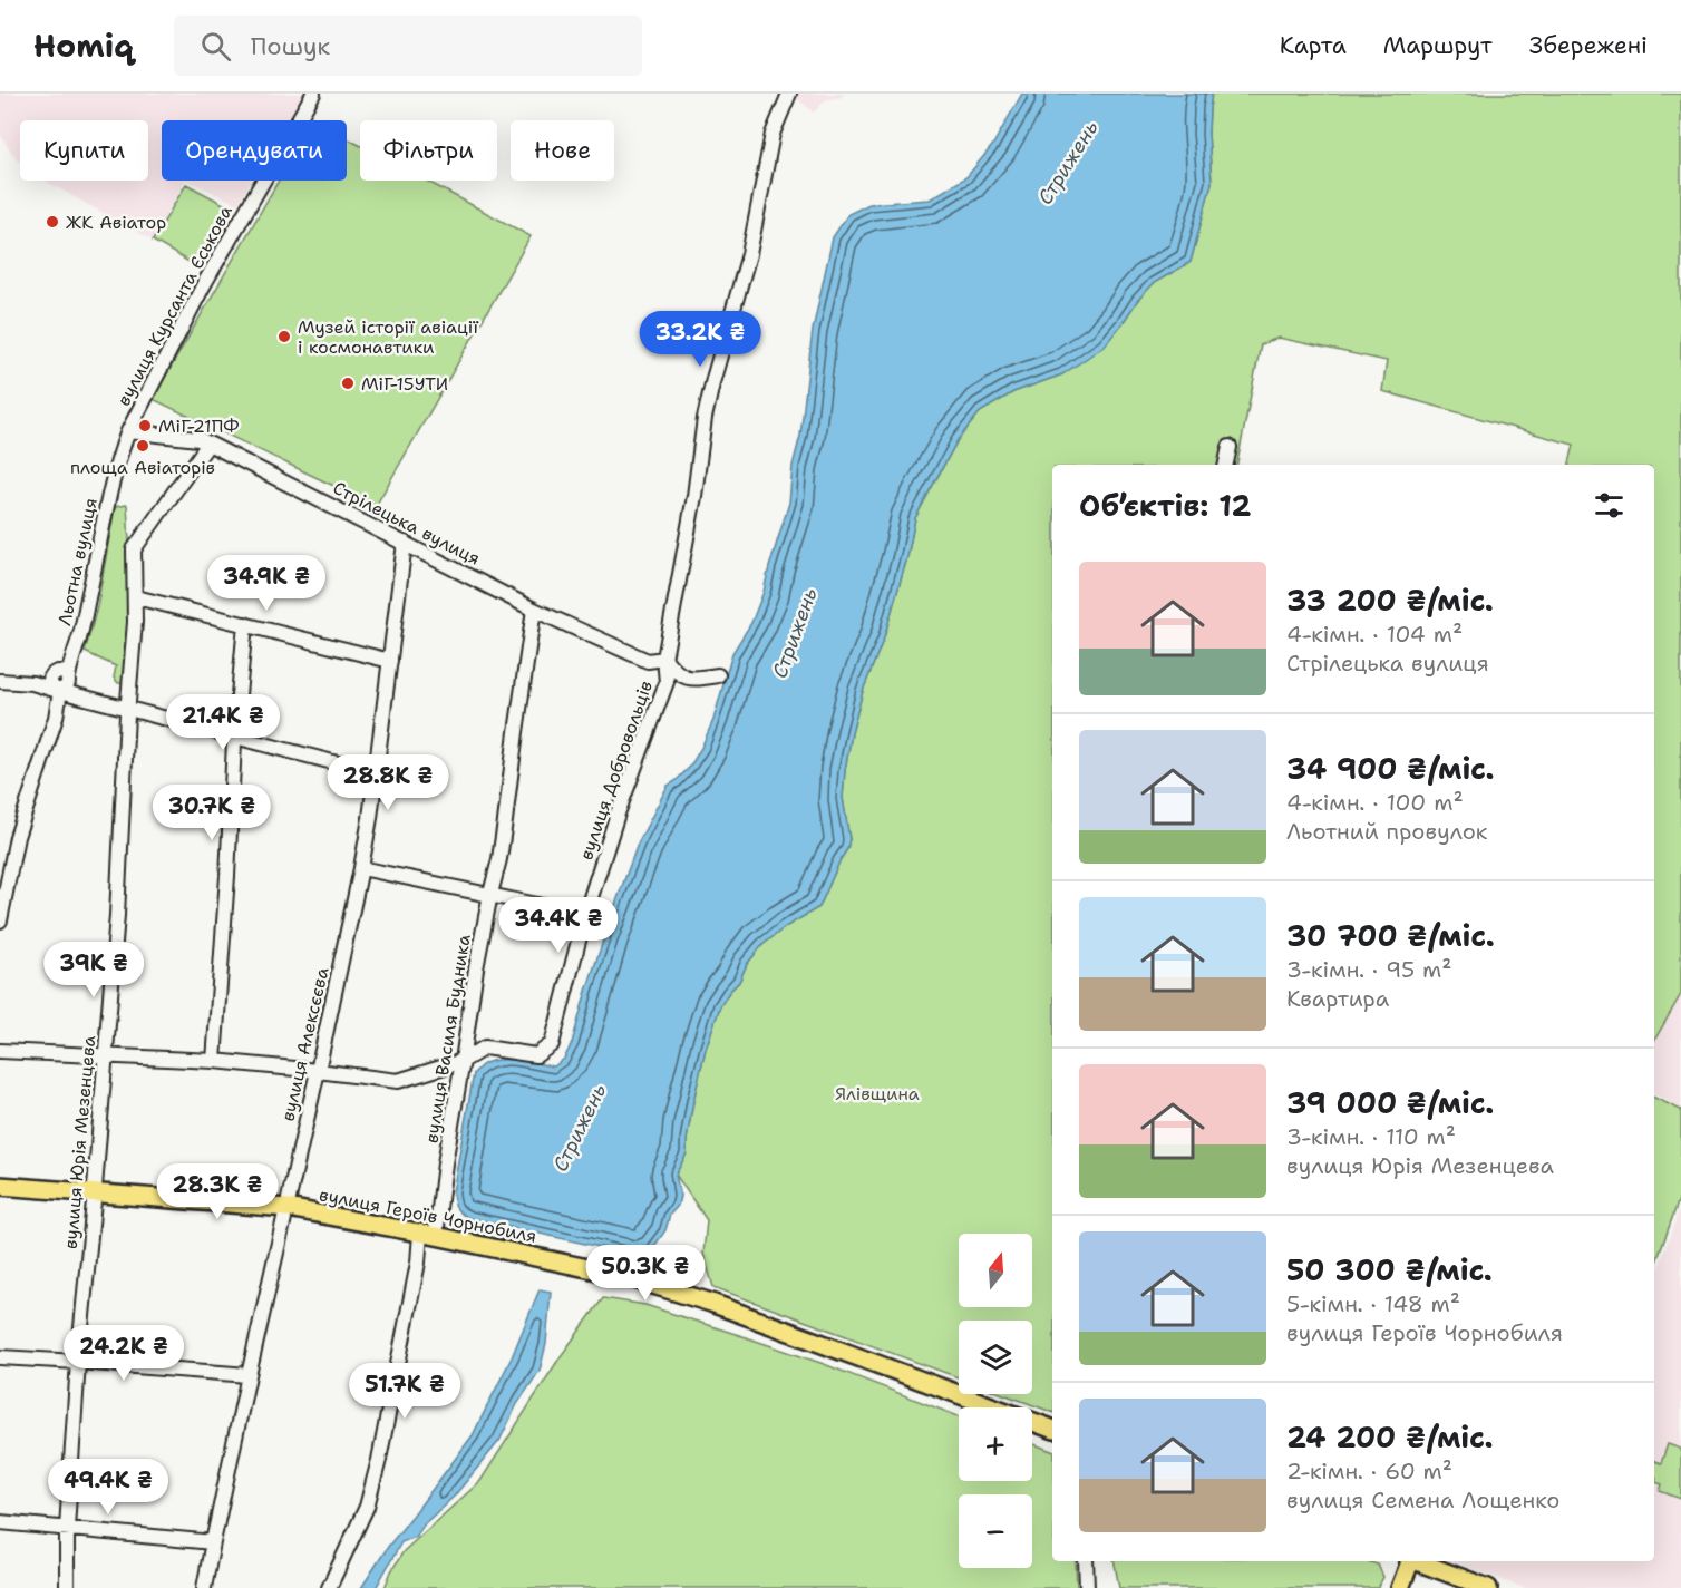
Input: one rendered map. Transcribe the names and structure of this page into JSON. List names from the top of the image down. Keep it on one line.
{"streets":{"main road":["вулиця Героїв Чорнобиля"],"street":["вулиця Курсанта Єськова","Стрілецька вулиця","Льотна вулиця","вулиця Добровольців","вулиця Василя Будника","вулиця Алексєєва","вулиця Юрія Мезенцева"]},"crossings":[["вулиця Курсанта Єськова","Стрілецька вулиця"],["вулиця Курсанта Єськова","Льотна вулиця"],["Стрілецька вулиця","Льотна вулиця"],["Стрілецька вулиця","вулиця Добровольців"],["Стрілецька вулиця","вулиця Василя Будника"],["Стрілецька вулиця","вулиця Алексєєва"],["Стрілецька вулиця","вулиця Юрія Мезенцева"],["вулиця Добровольців","вулиця Василя Будника"],["вулиця Добровольців","вулиця Алексєєва"],["вулиця Добровольців","вулиця Юрія Мезенцева"],["вулиця Василя Будника","вулиця Героїв Чорнобиля"],["вулиця Алексєєва","вулиця Героїв Чорнобиля"],["вулиця Юрія Мезенцева","вулиця Героїв Чорнобиля"]],"water":["Стрижень"],"parks":["Ялівщина"],"places":["ЖК Авіатор","Музей історії авіації і космонавтики","МіГ-15УТИ","МіГ-21ПФ","площа Авіаторів"],"north":"top","page":{"header":"Homiq","search":"Пошук","nav":["Карта","Маршрут","Збережені"],"chip":["Купити","Орендувати","Фільтри","Нове"],"price":["33.2K ₴","34.9K ₴","21.4K ₴","28.8K ₴","30.7K ₴","34.4K ₴","39K ₴","28.3K ₴","50.3K ₴","24.2K ₴","51.7K ₴","49.4K ₴"],"heading":"Об’єктів: 12","list":[{"name":"33 200 ₴/міс.","note":"4-кімн. · 104 m² · Стрілецька вулиця"},{"name":"34 900 ₴/міс.","note":"4-кімн. · 100 m² · Льотний провулок"},{"name":"30 700 ₴/міс.","note":"3-кімн. · 95 m² · Квартира"},{"name":"39 000 ₴/міс.","note":"3-кімн. · 110 m² · вулиця Юрія Мезенцева"},{"name":"50 300 ₴/міс.","note":"5-кімн. · 148 m² · вулиця Героїв Чорнобиля"},{"name":"24 200 ₴/міс.","note":"2-кімн. · 60 m² · вулиця Семена Лощенко"}],"map_buttons":["+","−"]}}
